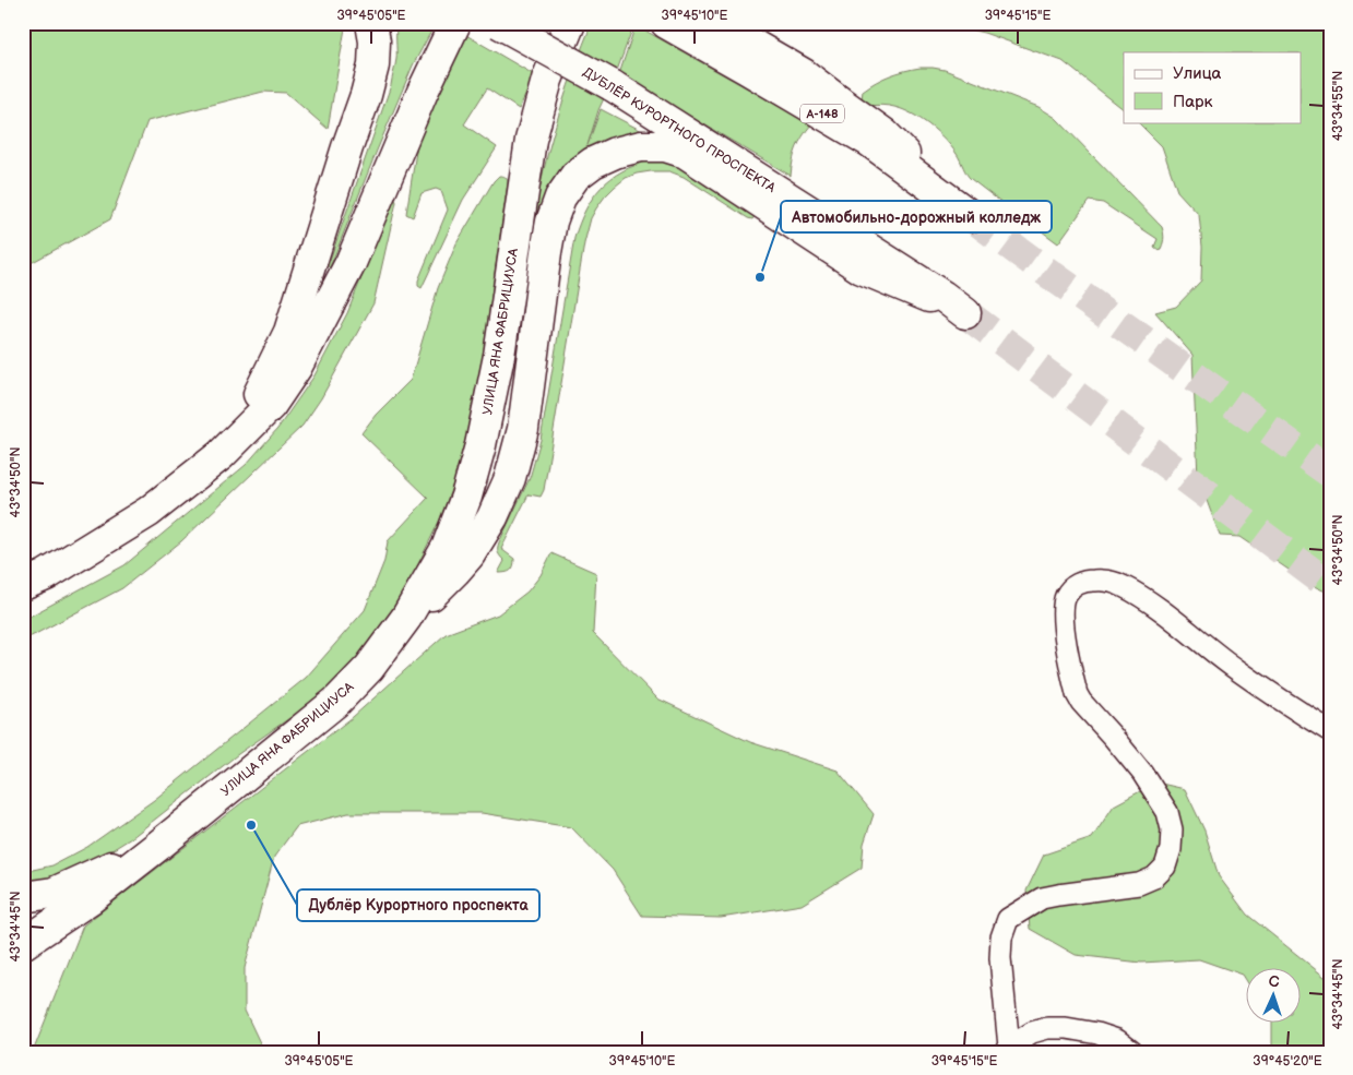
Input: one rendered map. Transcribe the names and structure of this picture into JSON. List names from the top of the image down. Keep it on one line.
{"streets":{"main road":["А-148","ДУБЛЁР КУРОРТНОГО ПРОСПЕКТА","УЛИЦА ЯНА ФАБРИЦИУСА"]},"crossings":[["ДУБЛЁР КУРОРТНОГО ПРОСПЕКТА","УЛИЦА ЯНА ФАБРИЦИУСА"]],"places":["Автомобильно-дорожный колледж","Дублёр Курортного проспекта"],"legend":["Улица","Парк"],"north":"top","coordinates":["39°45'05\"E","39°45'10\"E","39°45'15\"E","43°34'55\"N","43°34'50\"N","43°34'45\"N","39°45'20\"E"]}
